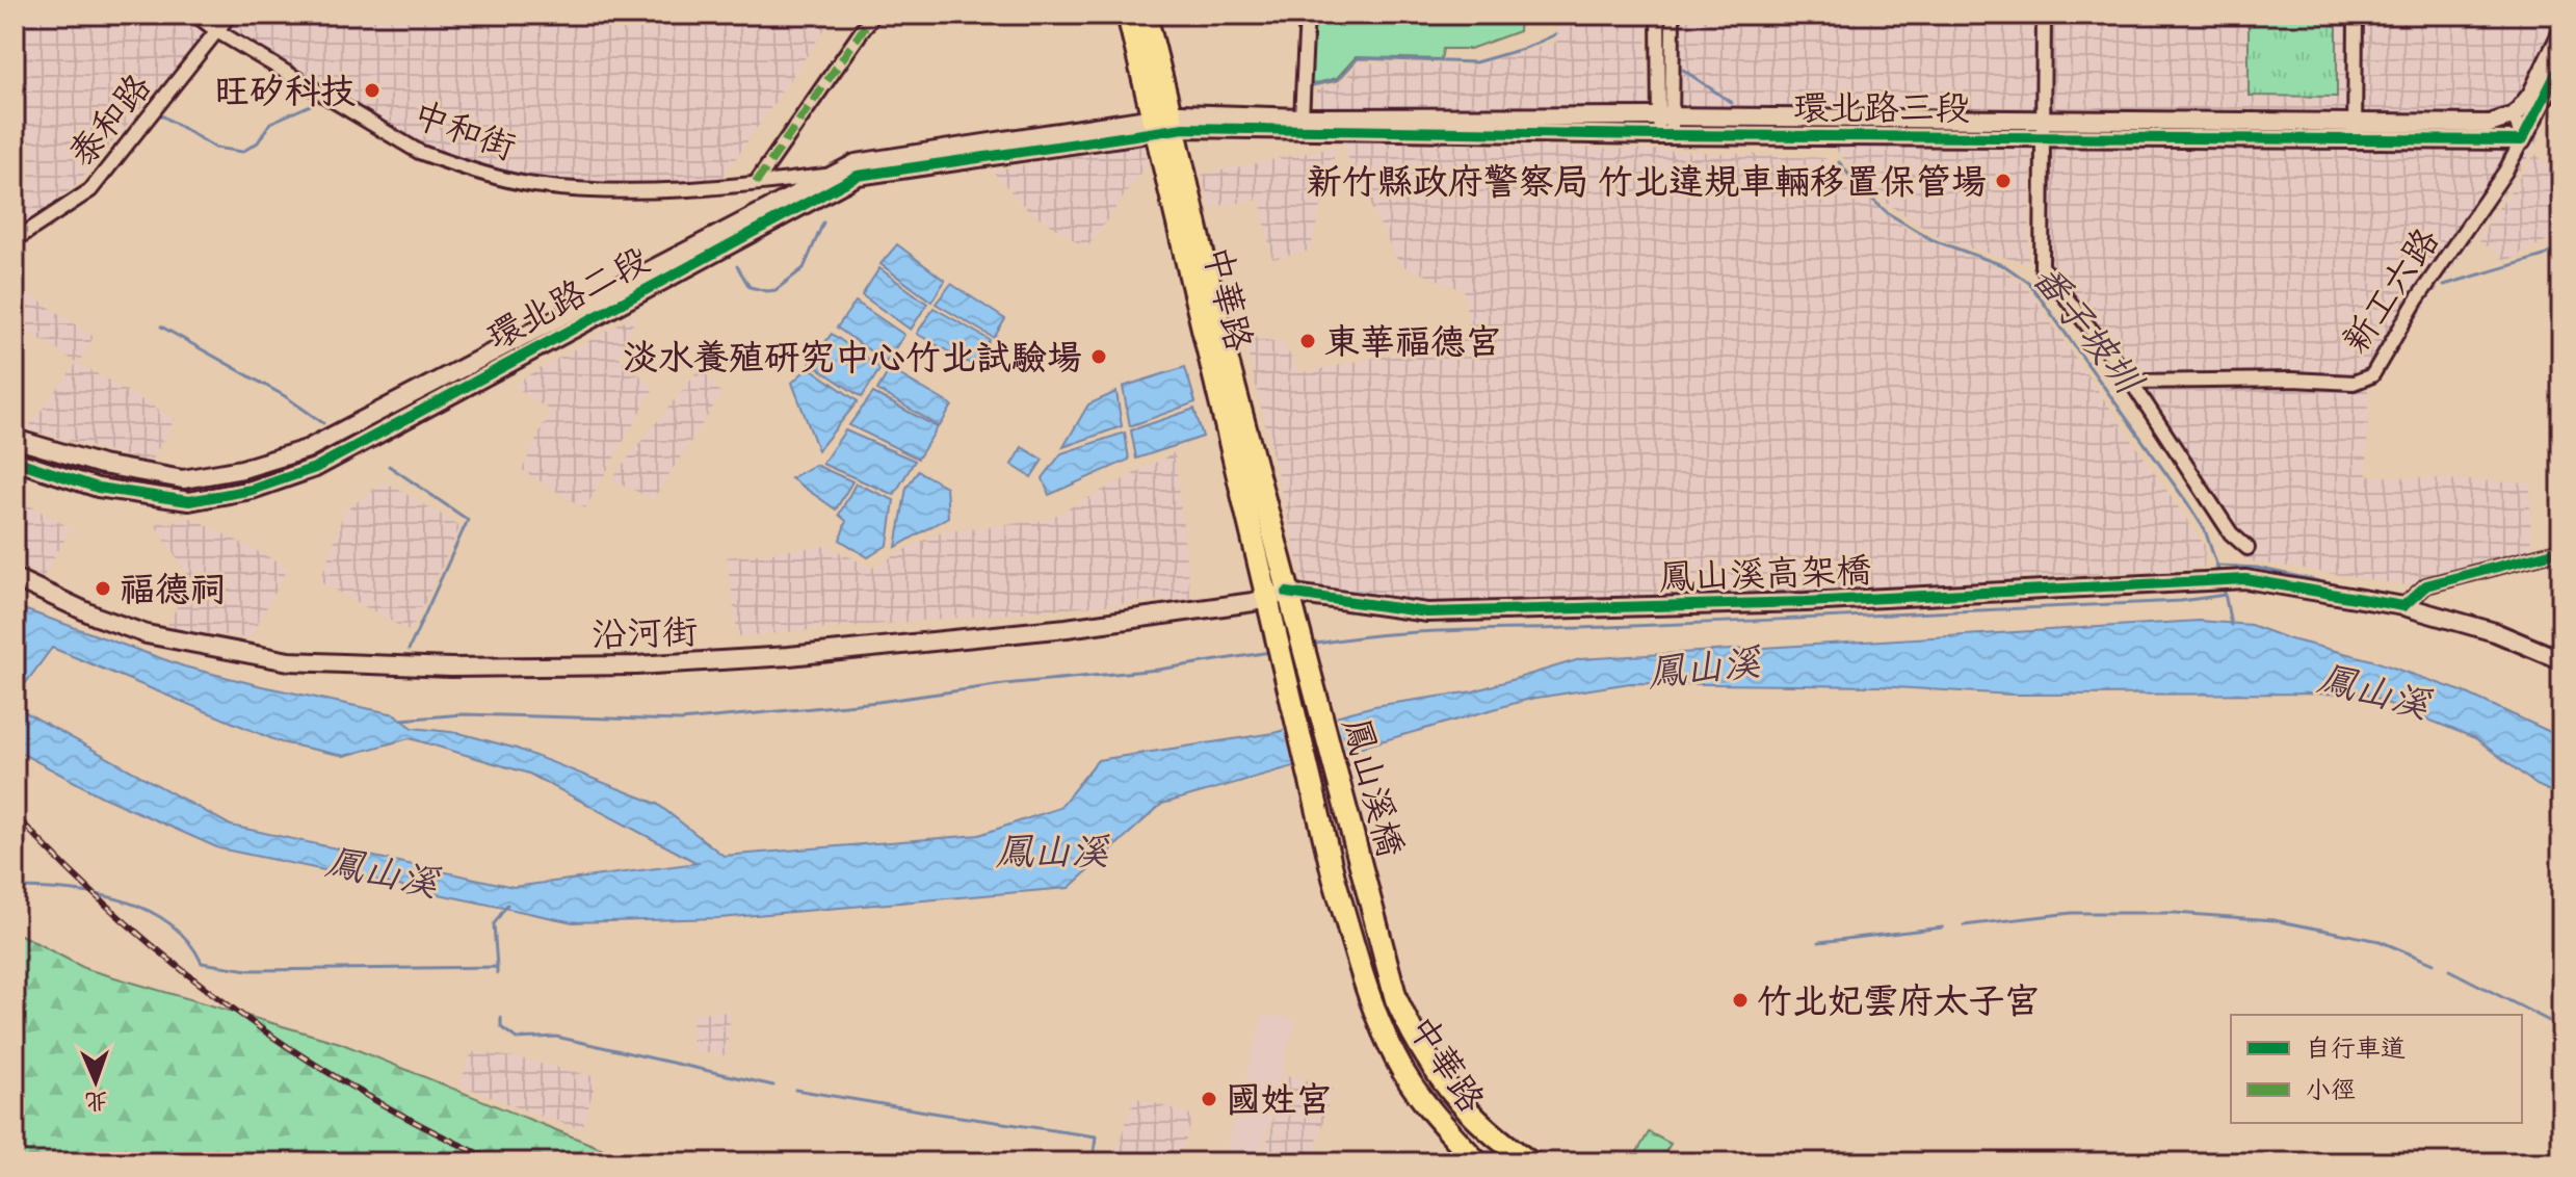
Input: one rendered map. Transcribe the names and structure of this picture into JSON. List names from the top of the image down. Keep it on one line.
{"streets":{"main road":["中華路","鳳山溪橋"],"street":["環北路三段","泰和路","中和街","新工六路","環北路二段","鳳山溪高架橋","沿河街"]},"crossings":[["環北路三段","新工六路"],["環北路三段","環北路二段"],["環北路三段","中華路"],["泰和路","中和街"],["中和街","環北路二段"],["環北路二段","中華路"],["中華路","鳳山溪高架橋"],["中華路","沿河街"],["中華路","鳳山溪橋"],["鳳山溪高架橋","沿河街"],["鳳山溪高架橋","鳳山溪橋"],["沿河街","鳳山溪橋"]],"water":["番子坡圳","鳳山溪"],"places":["旺矽科技","新竹縣政府警察局 竹北違規車輛移置保管場","東華福德宮","淡水養殖研究中心竹北試驗場","福德祠","竹北妃雲府太子宮","國姓宫"],"legend":["自行車道","小徑"],"north":"bottom"}
